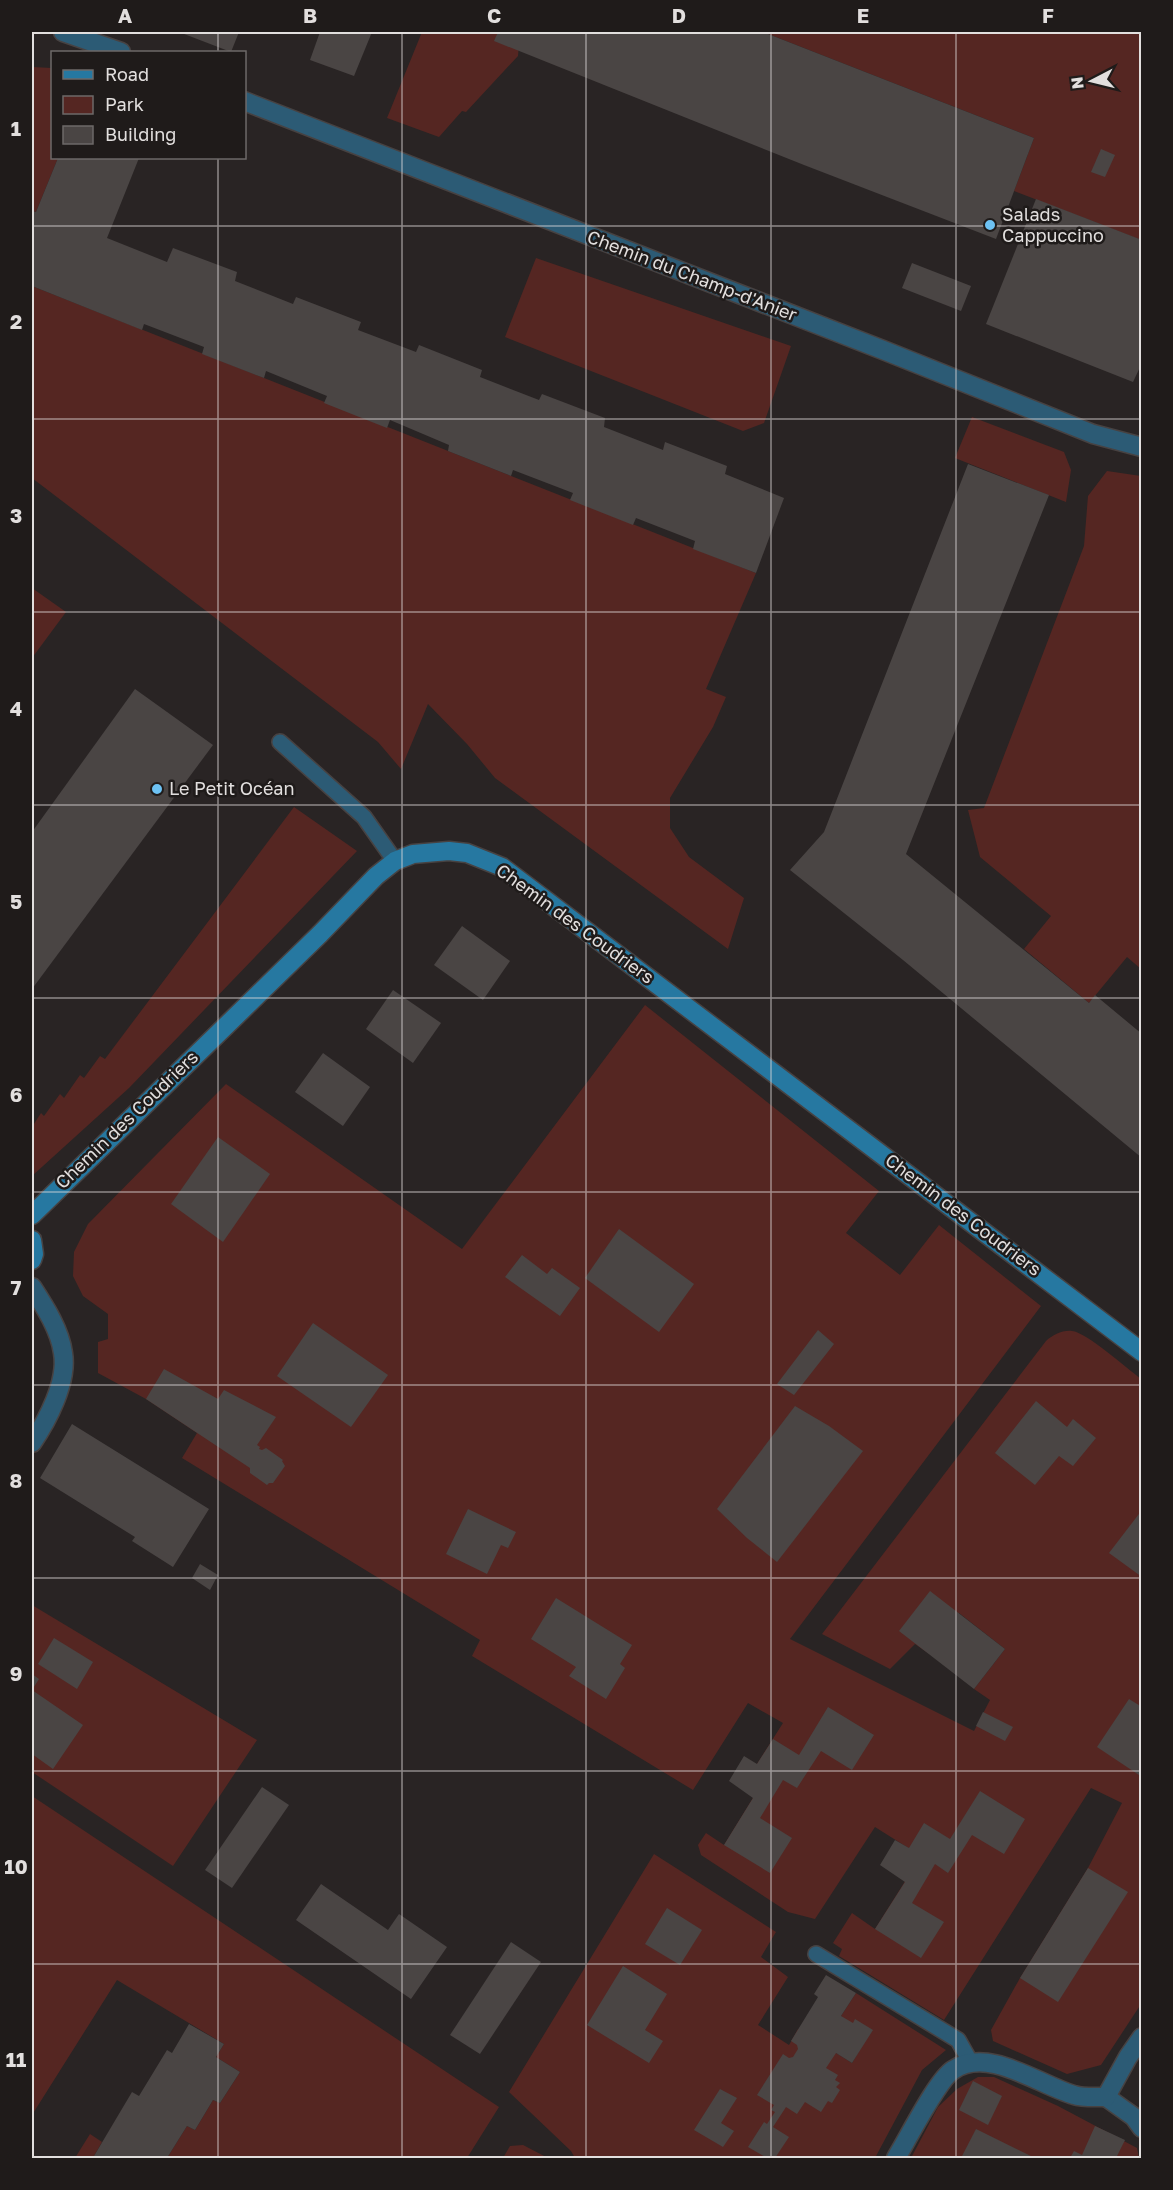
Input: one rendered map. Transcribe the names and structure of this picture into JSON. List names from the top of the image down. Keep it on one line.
{"streets":{"street":["Chemin du Champ-d'Anier","Chemin des Coudriers"]},"places":["Salads Cappuccino","Le Petit Océan"],"legend":["Road","Park","Building"],"north":"left","grid":{"columns":["A","B","C","D","E","F"],"rows":["1","2","3","4","5","6","7","8","9","10","11"]}}
